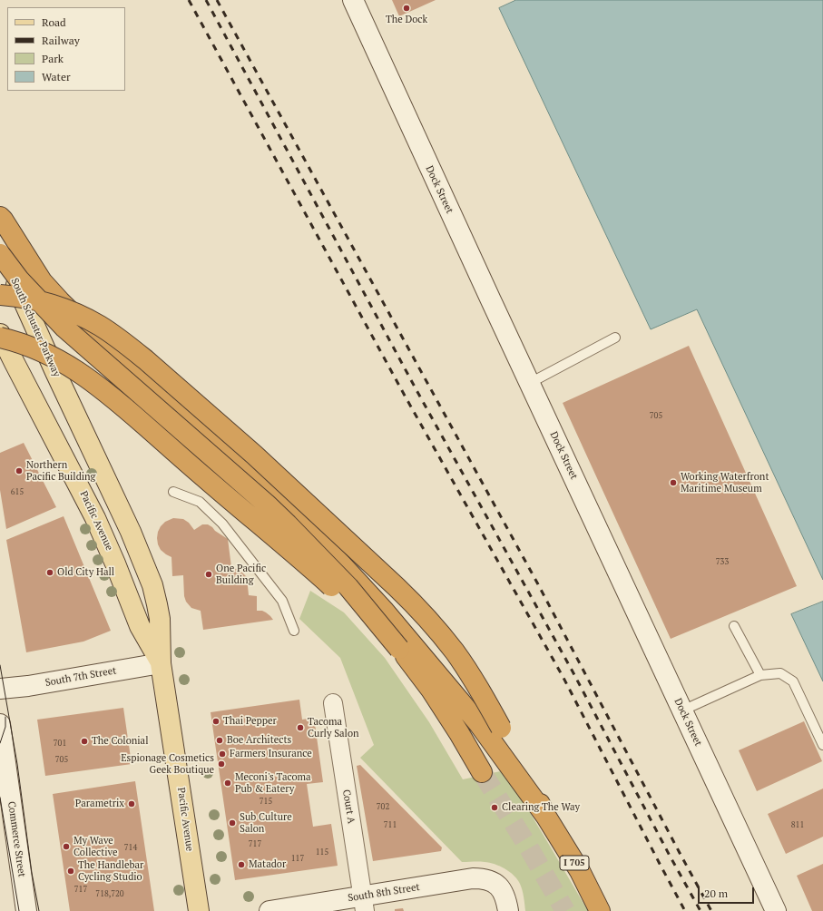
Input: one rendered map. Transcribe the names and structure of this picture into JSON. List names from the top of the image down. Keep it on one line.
{"streets":{"highway":["I 705"],"main road":["South Schuster Parkway","Pacific Avenue"],"street":["Dock Street","South 7th Street","Court A","Commerce Street","South 8th Street"]},"crossings":[["South Schuster Parkway","Pacific Avenue"],["Pacific Avenue","South 7th Street"],["Court A","South 8th Street"]],"places":["The Dock","Northern Pacific Building","Working Waterfront Maritime Museum","Old City Hall","One Pacific Building","Thai Pepper","Tacoma Curly Salon","Boe Architects","The Colonial","Farmers Insurance","Espionage Cosmetics Geek Boutique","Meconi's Tacoma Pub & Eatery","Parametrix","Clearing The Way","Sub Culture Salon","My Wave Collective","Matador","The Handlebar Cycling Studio"],"house_numbers":["705","615","733","701","705","715","702","711","811","717","714","115","117","717","718,720"],"legend":["Road","Railway","Park","Water"],"scale_bar":"20 m"}
